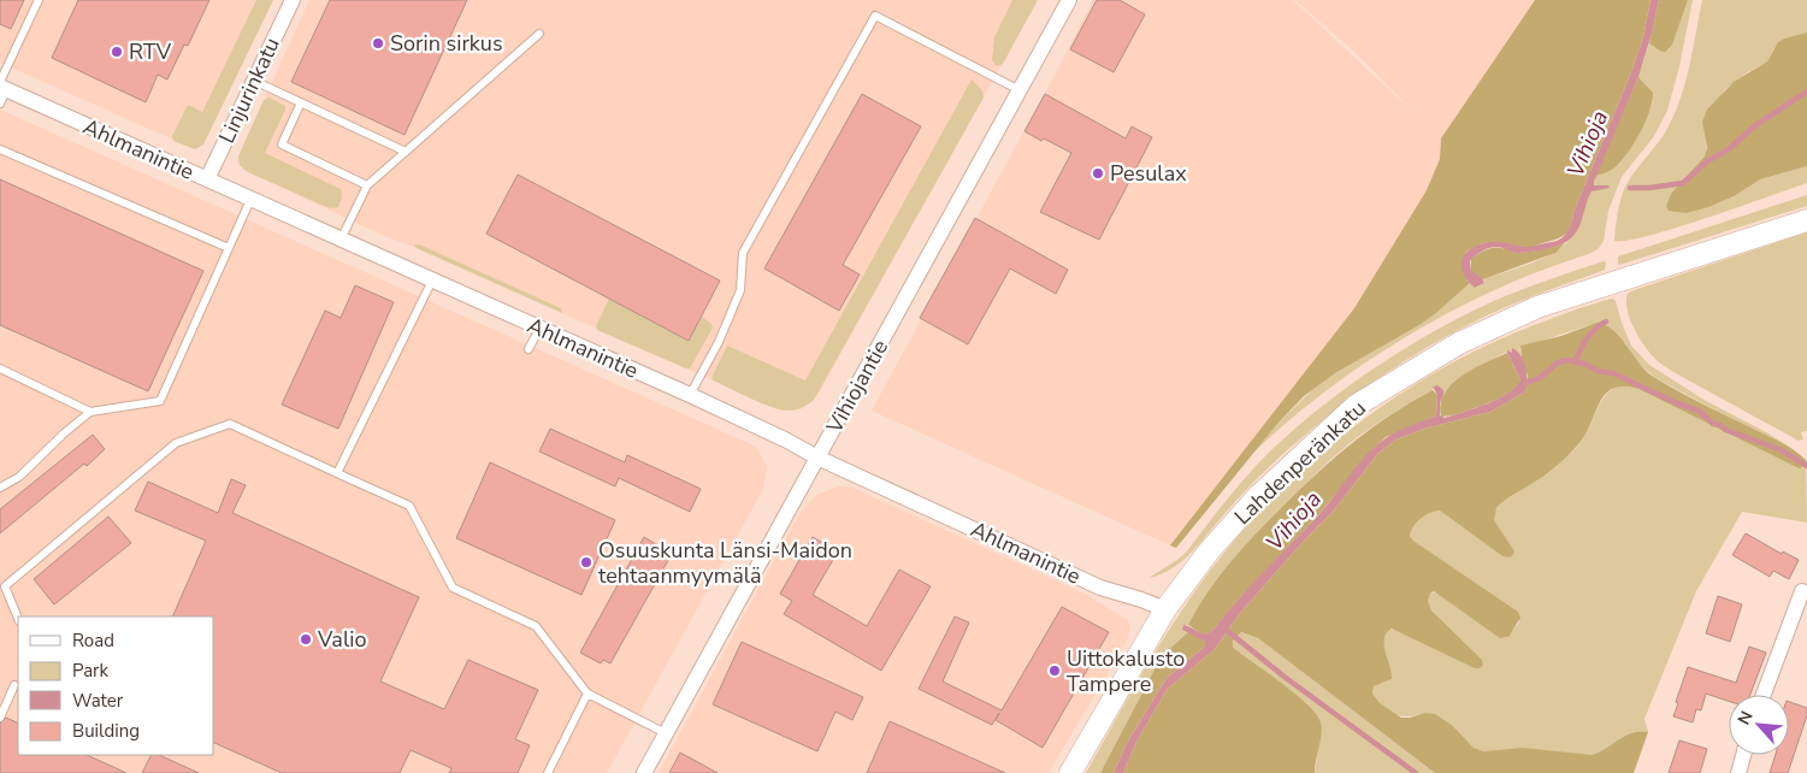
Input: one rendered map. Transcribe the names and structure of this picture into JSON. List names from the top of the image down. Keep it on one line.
{"streets":{"main road":["Lahdenperänkatu"],"street":["Linjurinkatu","Ahlmanintie","Vihiojantie"]},"crossings":[["Linjurinkatu","Ahlmanintie"],["Ahlmanintie","Vihiojantie"],["Ahlmanintie","Lahdenperänkatu"]],"water":["Vihioja"],"places":["Sorin sirkus","RTV","Pesulax","Osuuskunta Länsi-Maidon tehtaanmyymälä","Valio","Uittokalusto Tampere"],"legend":["Road","Park","Water","Building"],"north":"top left"}
